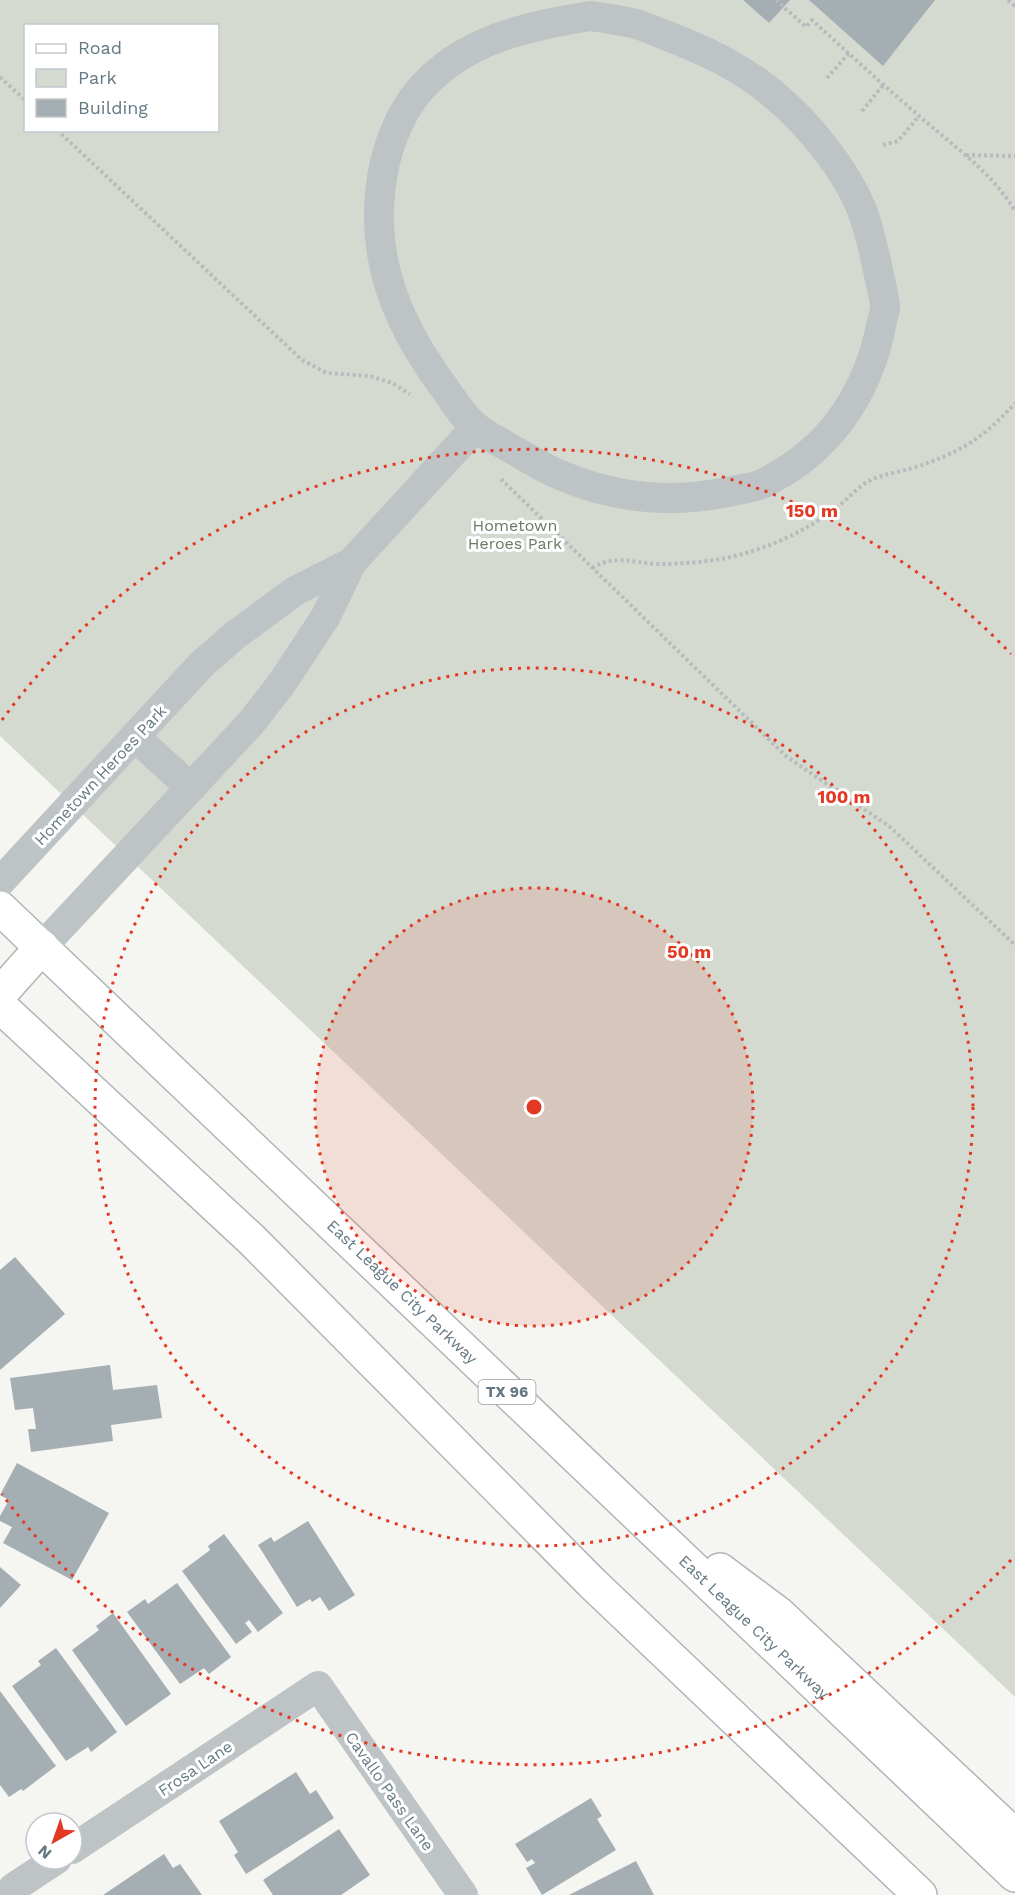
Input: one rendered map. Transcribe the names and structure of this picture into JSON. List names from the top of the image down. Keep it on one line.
{"streets":{"main road":["East League City Parkway","TX 96"],"street":["Hometown Heroes Park","Frosa Lane","Cavallo Pass Lane"]},"crossings":[["Frosa Lane","Cavallo Pass Lane"]],"parks":["Hometown Heroes Park"],"legend":["Road","Park","Building"],"north":"bottom left","rings":["150 m","100 m","50 m"]}
